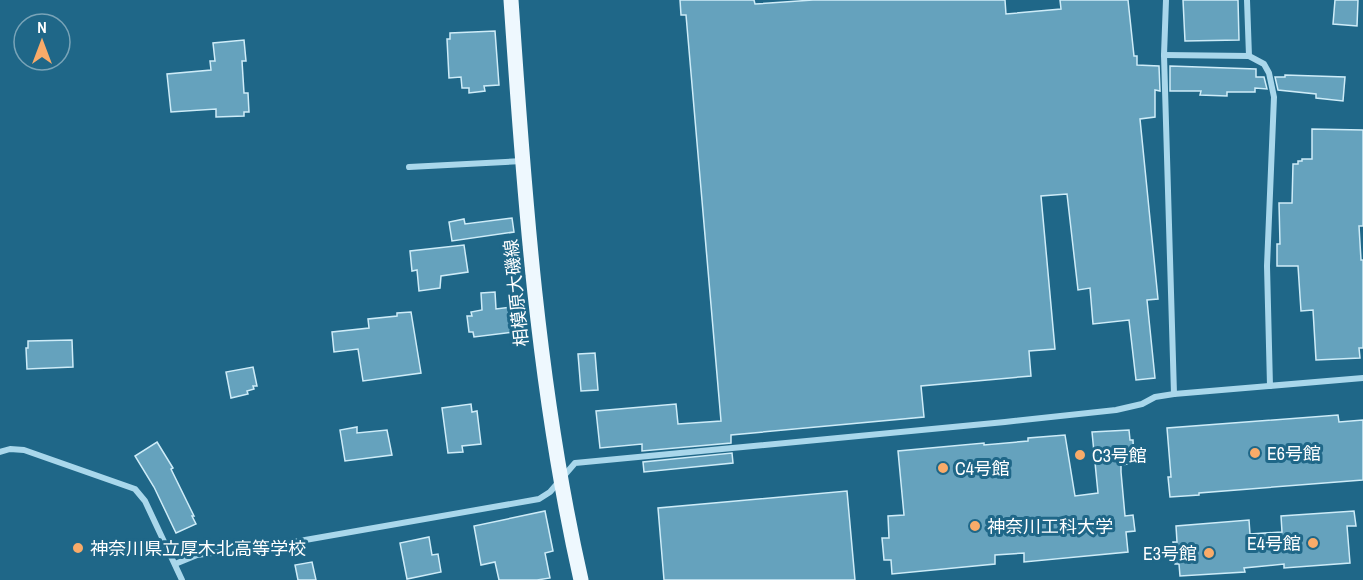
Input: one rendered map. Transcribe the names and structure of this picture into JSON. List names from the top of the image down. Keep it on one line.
{"streets":{"main road":["相模原大磯線"]},"places":["E6号館","C3号館","C4号館","神奈川工科大学","E4号館","神奈川県立厚木北高等学校","E3号館"],"north":"top"}
